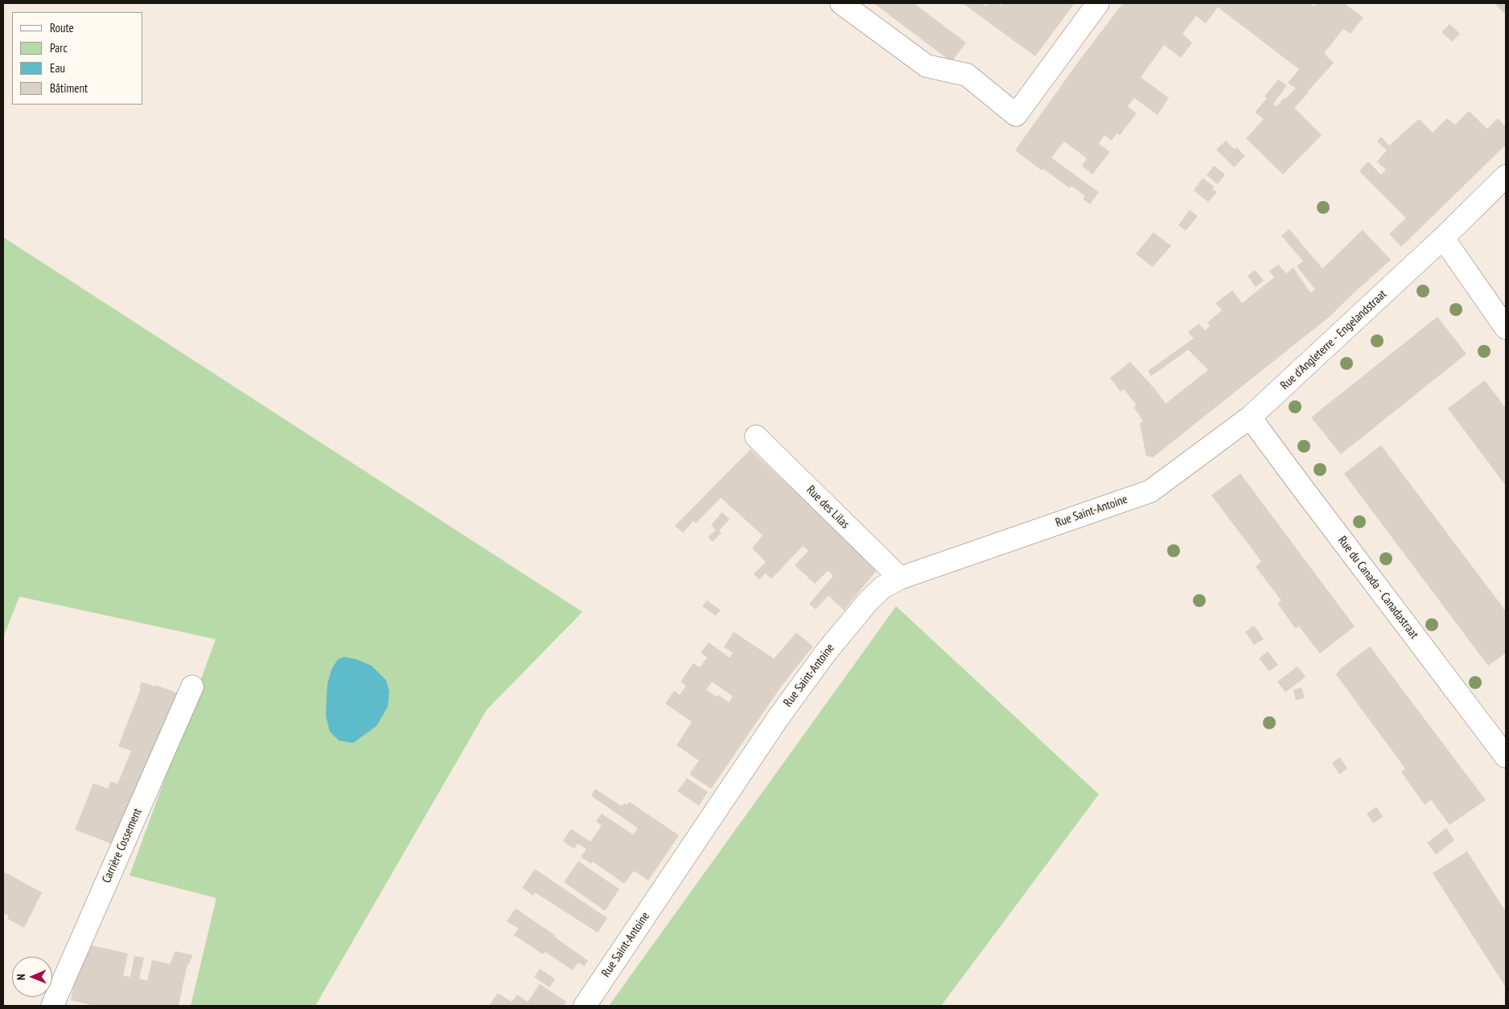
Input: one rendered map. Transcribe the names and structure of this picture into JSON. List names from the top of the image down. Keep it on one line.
{"streets":{"street":["Rue d'Angleterre - Engelandstraat","Rue des Lilas","Rue Saint-Antoine","Rue du Canada - Canadastraat","Carrière Cossement"]},"crossings":[["Rue d'Angleterre - Engelandstraat","Rue Saint-Antoine"],["Rue d'Angleterre - Engelandstraat","Rue du Canada - Canadastraat"],["Rue des Lilas","Rue Saint-Antoine"]],"legend":["Route","Parc","Eau","Bâtiment"],"north":"left"}
